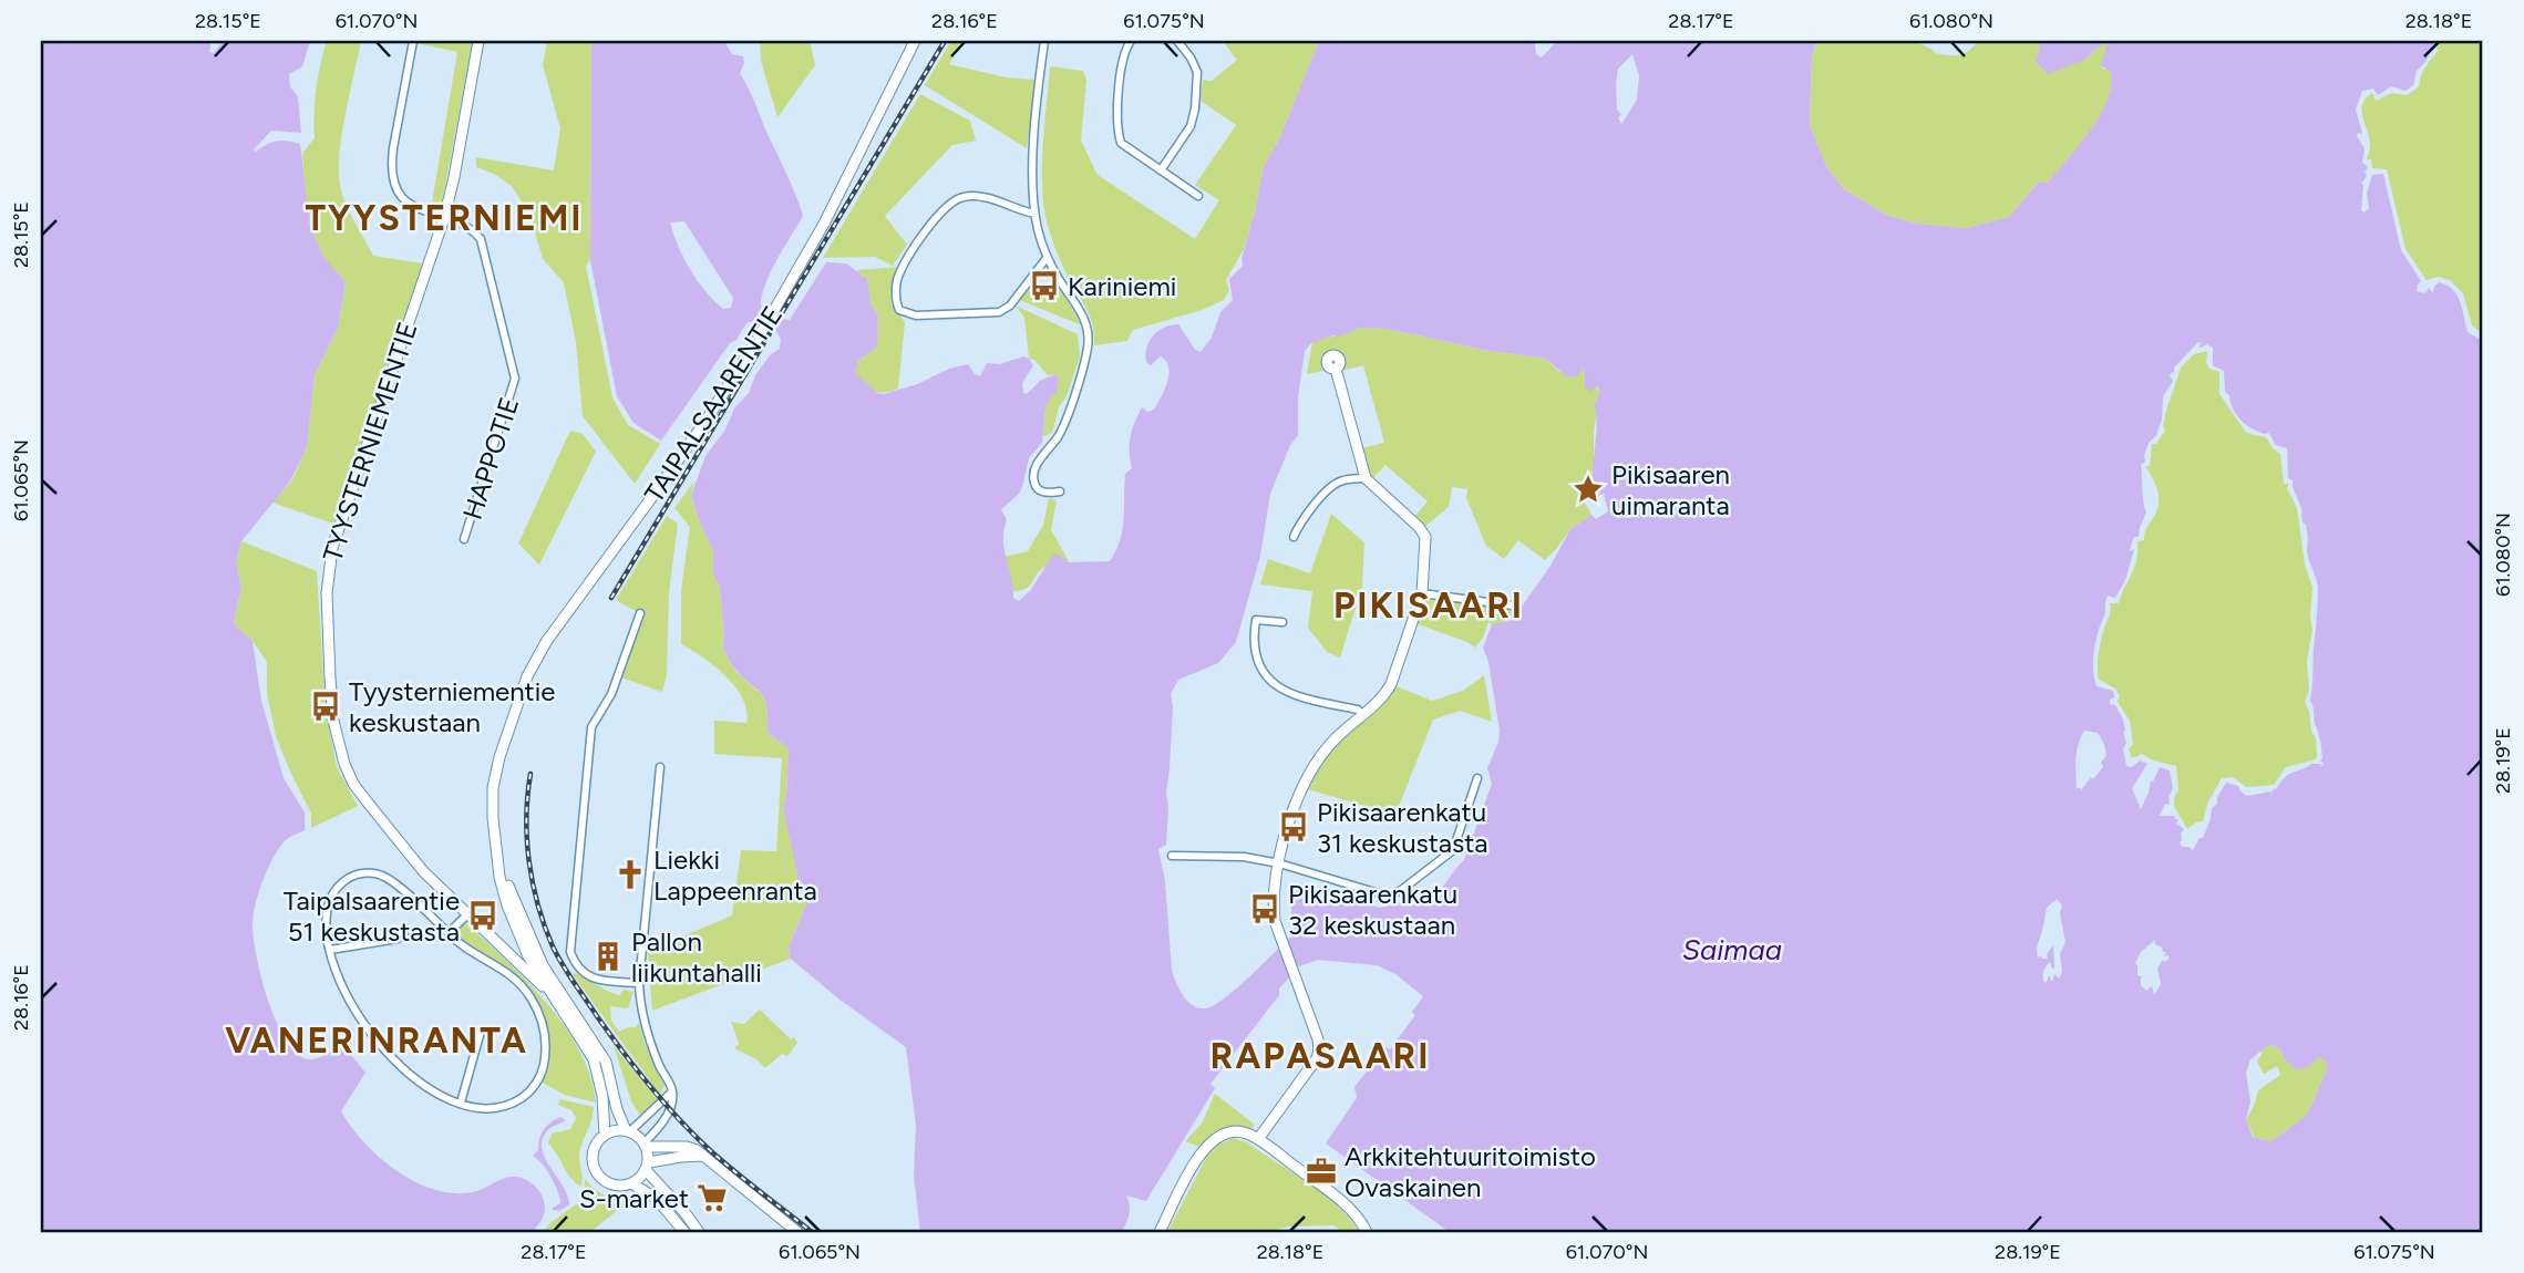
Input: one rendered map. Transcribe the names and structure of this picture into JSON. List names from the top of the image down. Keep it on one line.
{"streets":{"street":["TAIPALSAARENTIE","TYYSTERNIEMENTIE","HAPPOTIE"]},"crossings":[["TAIPALSAARENTIE","TYYSTERNIEMENTIE"],["TYYSTERNIEMENTIE","HAPPOTIE"]],"districts":["TYYSTERNIEMI","PIKISAARI","VANERINRANTA","RAPASAARI"],"water":["Saimaa"],"places":{"bus stop":["Kariniemi","Tyysterniementie keskustaan","Pikisaarenkatu 31 keskustasta","Pikisaarenkatu 32 keskustaan","Taipalsaarentie 51 keskustasta"],"place":["Pikisaaren uimaranta"],"church":["Liekki Lappeenranta"],"building":["Pallon liikuntahalli"],"office":["Arkkitehtuuritoimisto Ovaskainen"],"supermarket":["S-market"]},"coordinates":["28.15°E","61.070°N","28.16°E","61.075°N","28.17°E","61.080°N","28.18°E","61.065°N","28.19°E"]}
